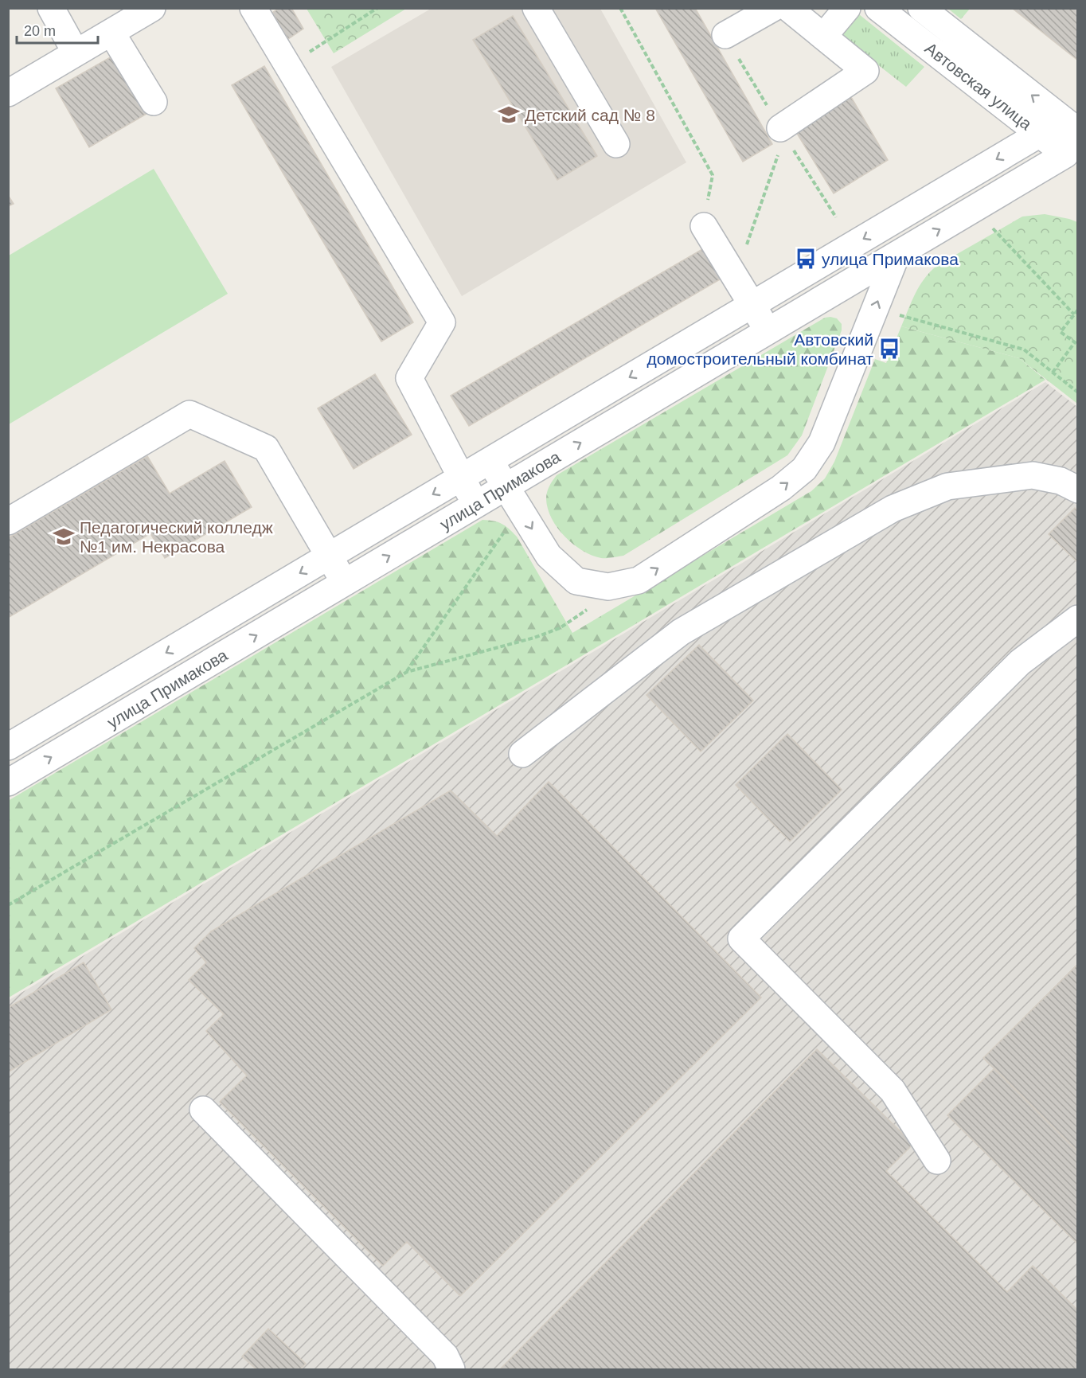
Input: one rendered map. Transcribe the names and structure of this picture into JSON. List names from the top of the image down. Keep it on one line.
{"streets":{"street":["Автовская улица","улица Примакова"]},"crossings":[["Автовская улица","улица Примакова"]],"places":{"school or university":["Детский сад № 8","Педагогический колледж №1 им. Некрасова"],"bus stop":["улица Примакова","Автовский домостроительный комбинат"]},"scale_bar":"20 m"}
